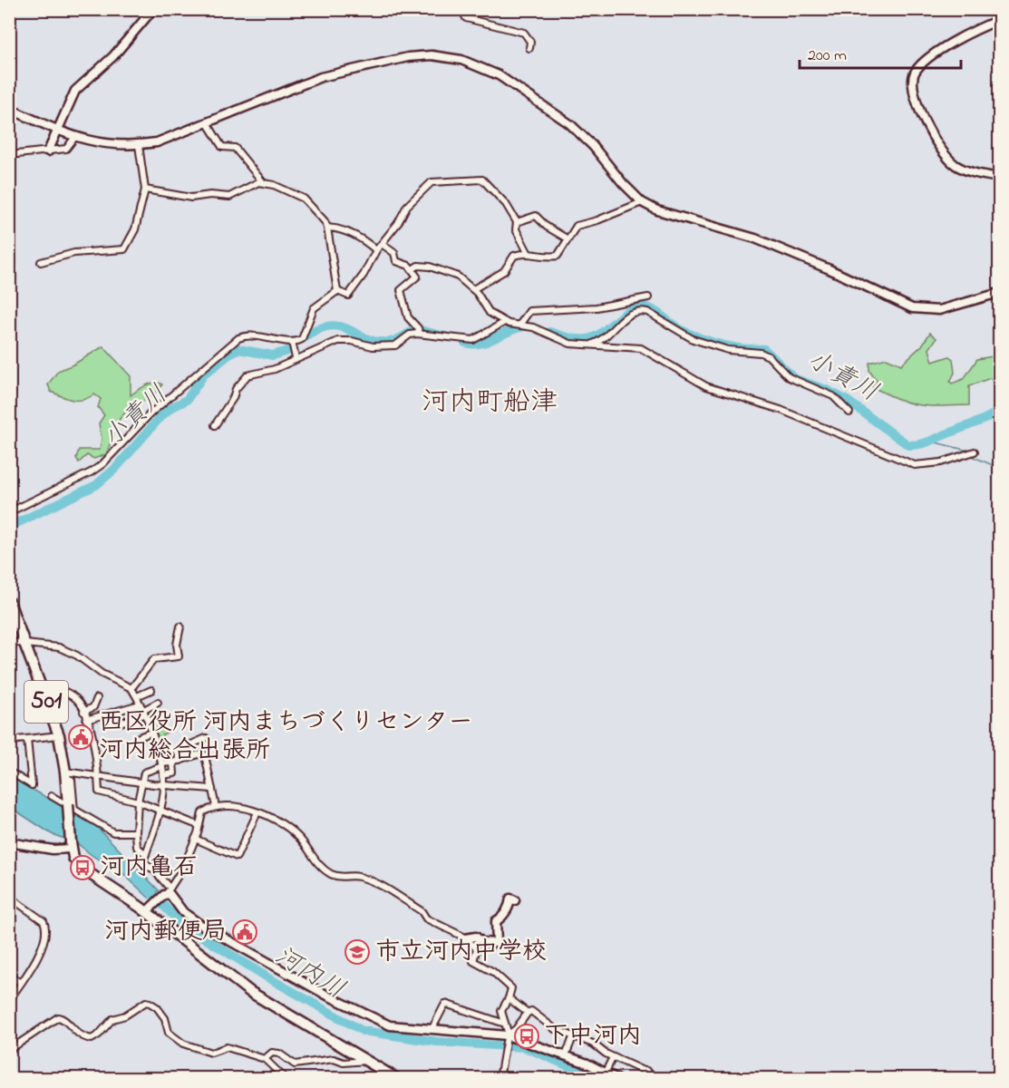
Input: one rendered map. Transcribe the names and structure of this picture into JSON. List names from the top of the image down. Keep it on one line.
{"streets":{"highway":["501"]},"districts":["河内町船津"],"water":["小責川","河内川"],"places":{"public building":["西区役所 河内まちづくりセンター 河内総合出張所","河内郵便局"],"bus stop":["河内亀石","下中河内"],"school or university":["市立河内中学校"]},"scale_bar":"200 m"}
